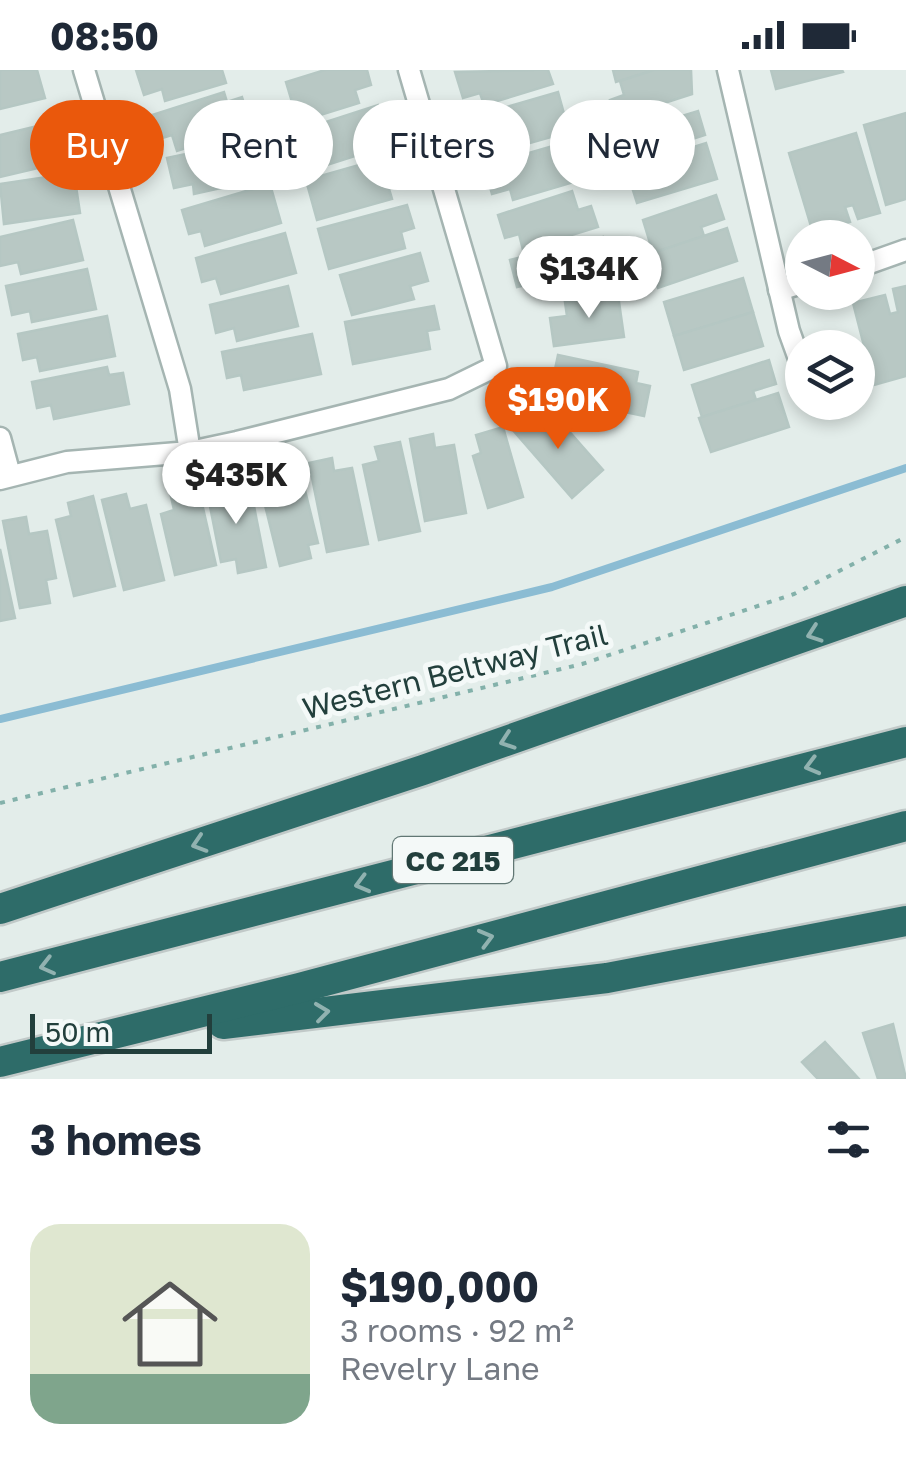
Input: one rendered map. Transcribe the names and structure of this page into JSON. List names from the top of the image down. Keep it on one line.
{"streets":{"highway":["CC 215"],"path":["Western Beltway Trail"]},"scale_bar":"50 m","north":"right","page":{"status":"08:50","chip":["Buy","Rent","Filters","New"],"price":["$134K","$190K","$435K"],"scale":"50 m","heading":"3 homes","list":[{"name":"$190,000","note":"3 rooms · 92 m² · Revelry Lane"}]}}
